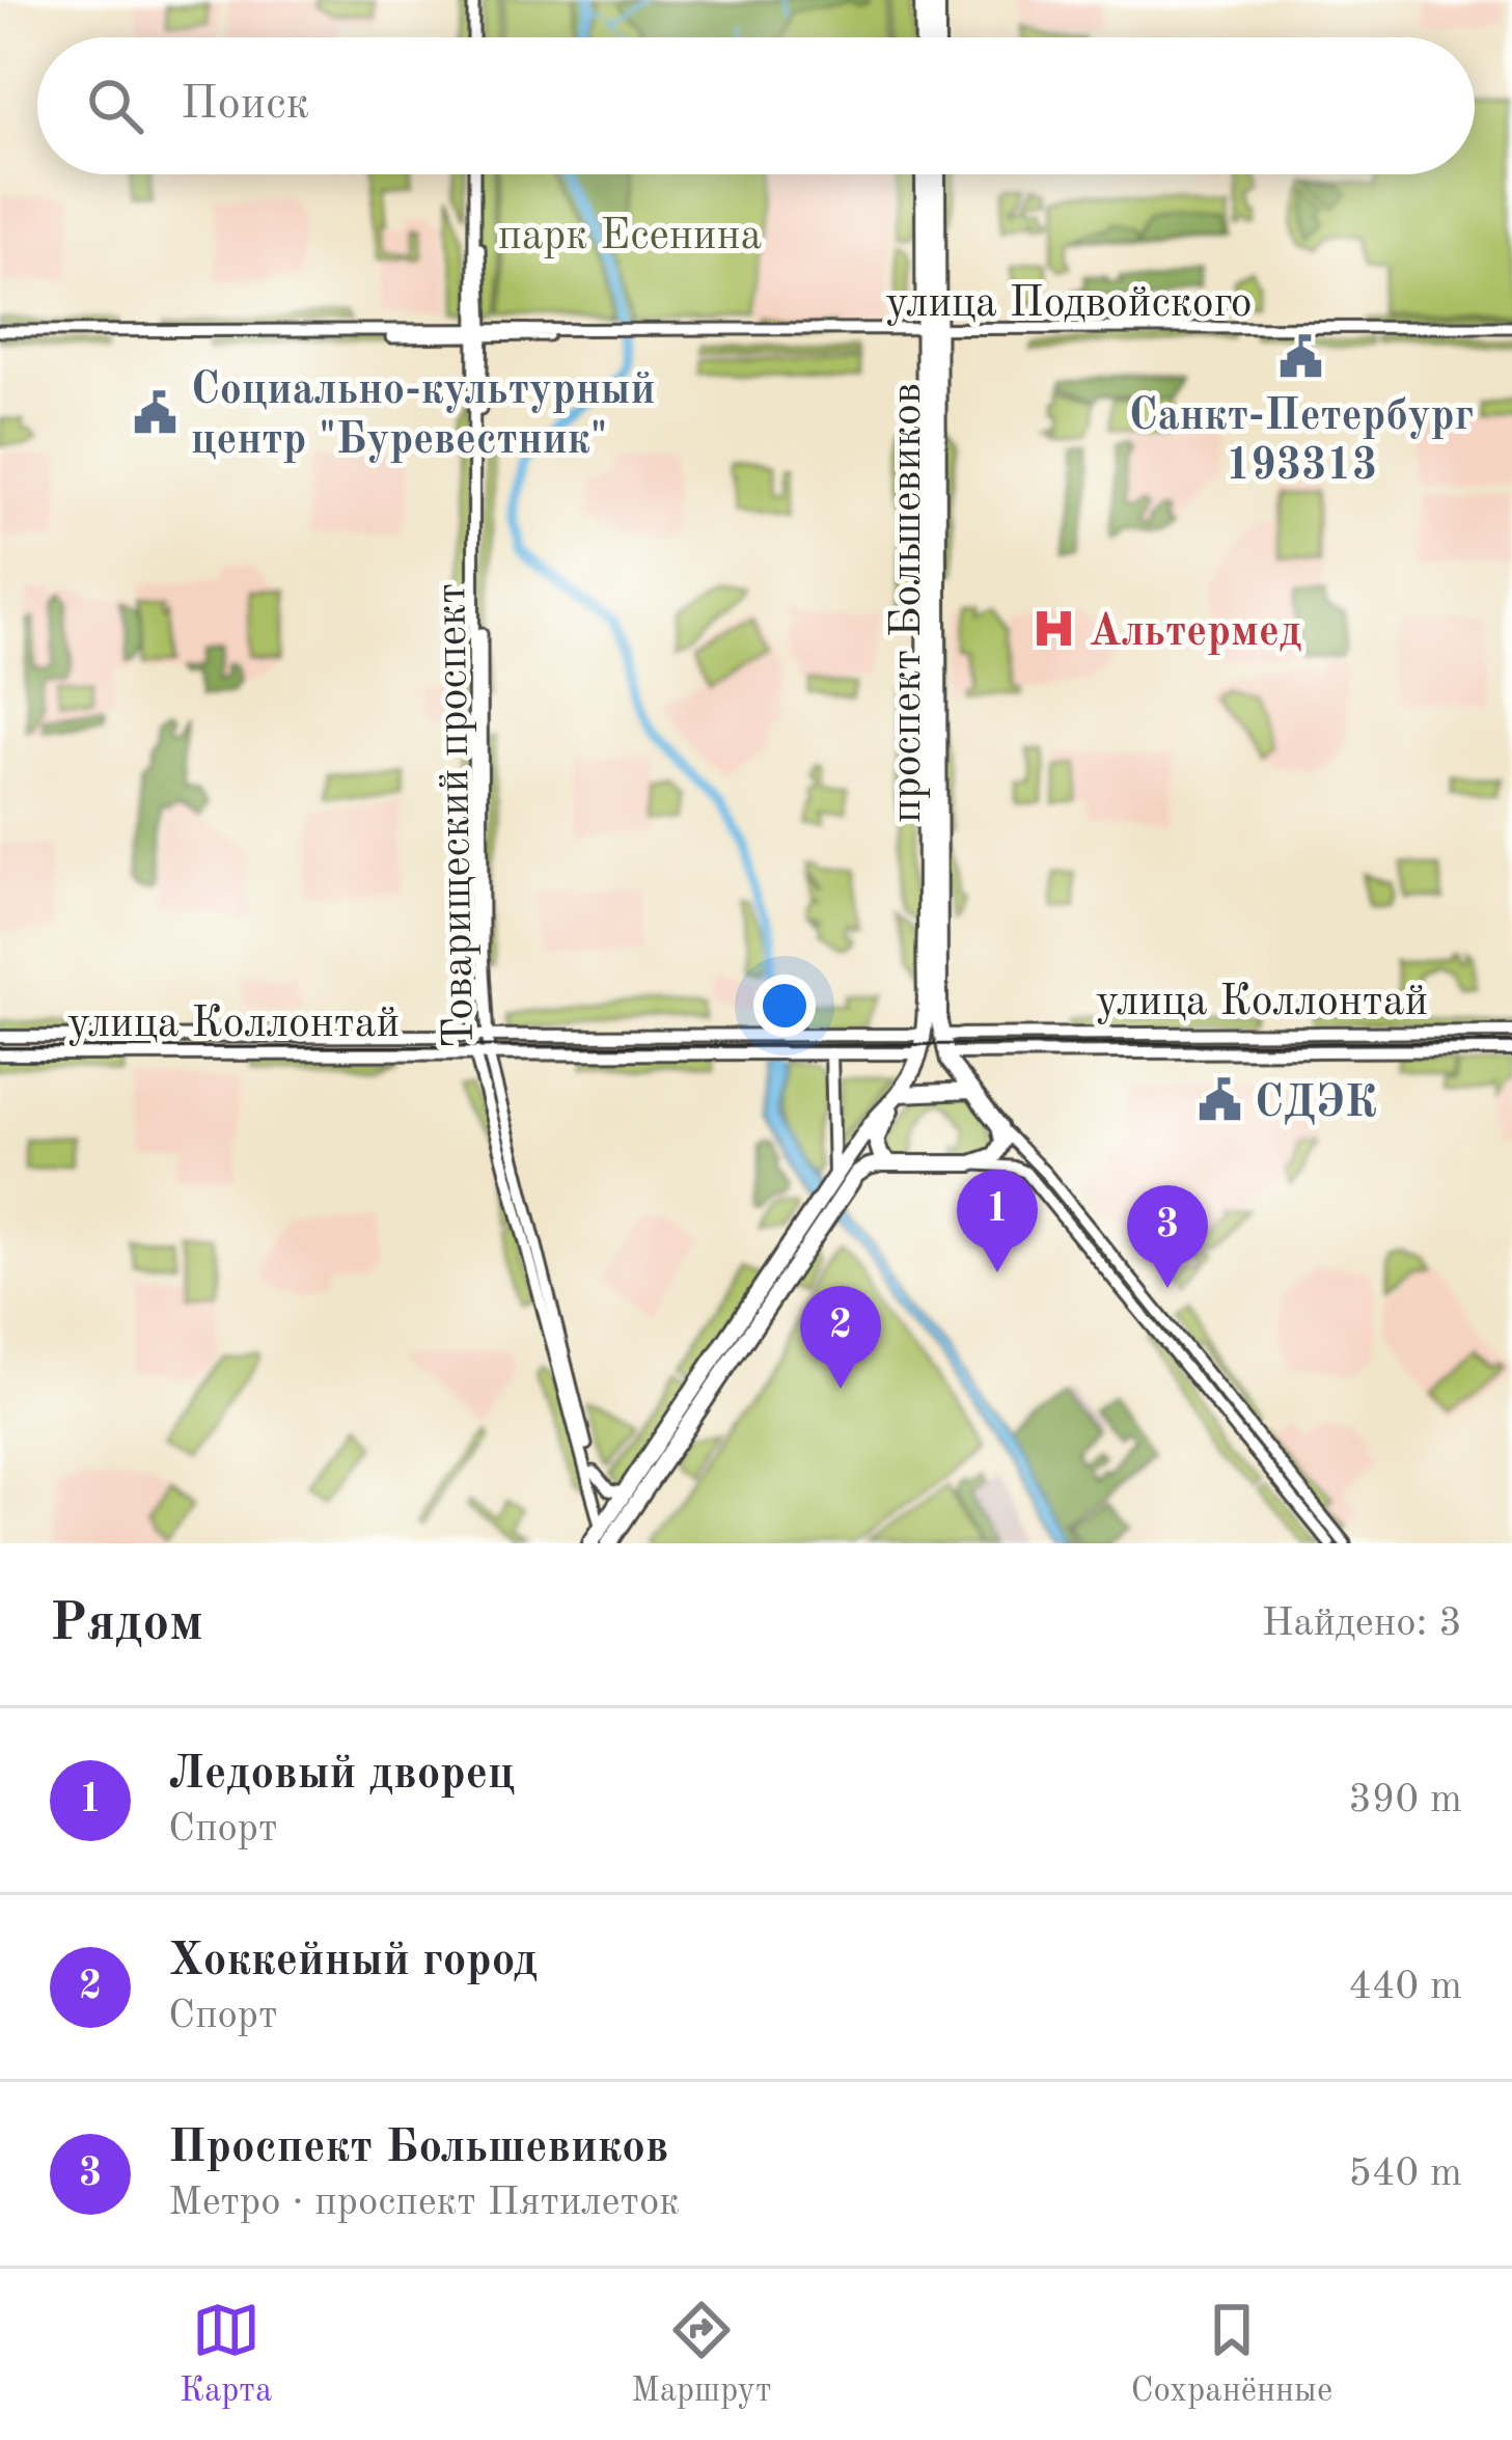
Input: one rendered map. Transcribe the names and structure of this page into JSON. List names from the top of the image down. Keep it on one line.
{"streets":{"main road":["проспект Большевиков","улица Коллонтай"],"street":["улица Подвойского","Товарищеский проспект"]},"crossings":[["улица Подвойского","проспект Большевиков"],["улица Подвойского","Товарищеский проспект"],["проспект Большевиков","улица Коллонтай"],["Товарищеский проспект","улица Коллонтай"]],"parks":["парк Есенина"],"places":{"public building":["Санкт-Петербург 193313","Социально-культурный центр \"Буревестник\"","СДЭК"],"hospital":["Альтермед"]},"page":{"search":"Поиск","pins":["1","3","2"],"heading":["Рядом","Найдено: 3"],"list":[{"mark":"1","name":"Ледовый дворец","note":"Спорт","value":"390 m"},{"mark":"2","name":"Хоккейный город","note":"Спорт","value":"440 m"},{"mark":"3","name":"Проспект Большевиков","note":"Метро · проспект Пятилеток","value":"540 m"}],"nav":["Карта","Маршрут","Сохранённые"]}}
